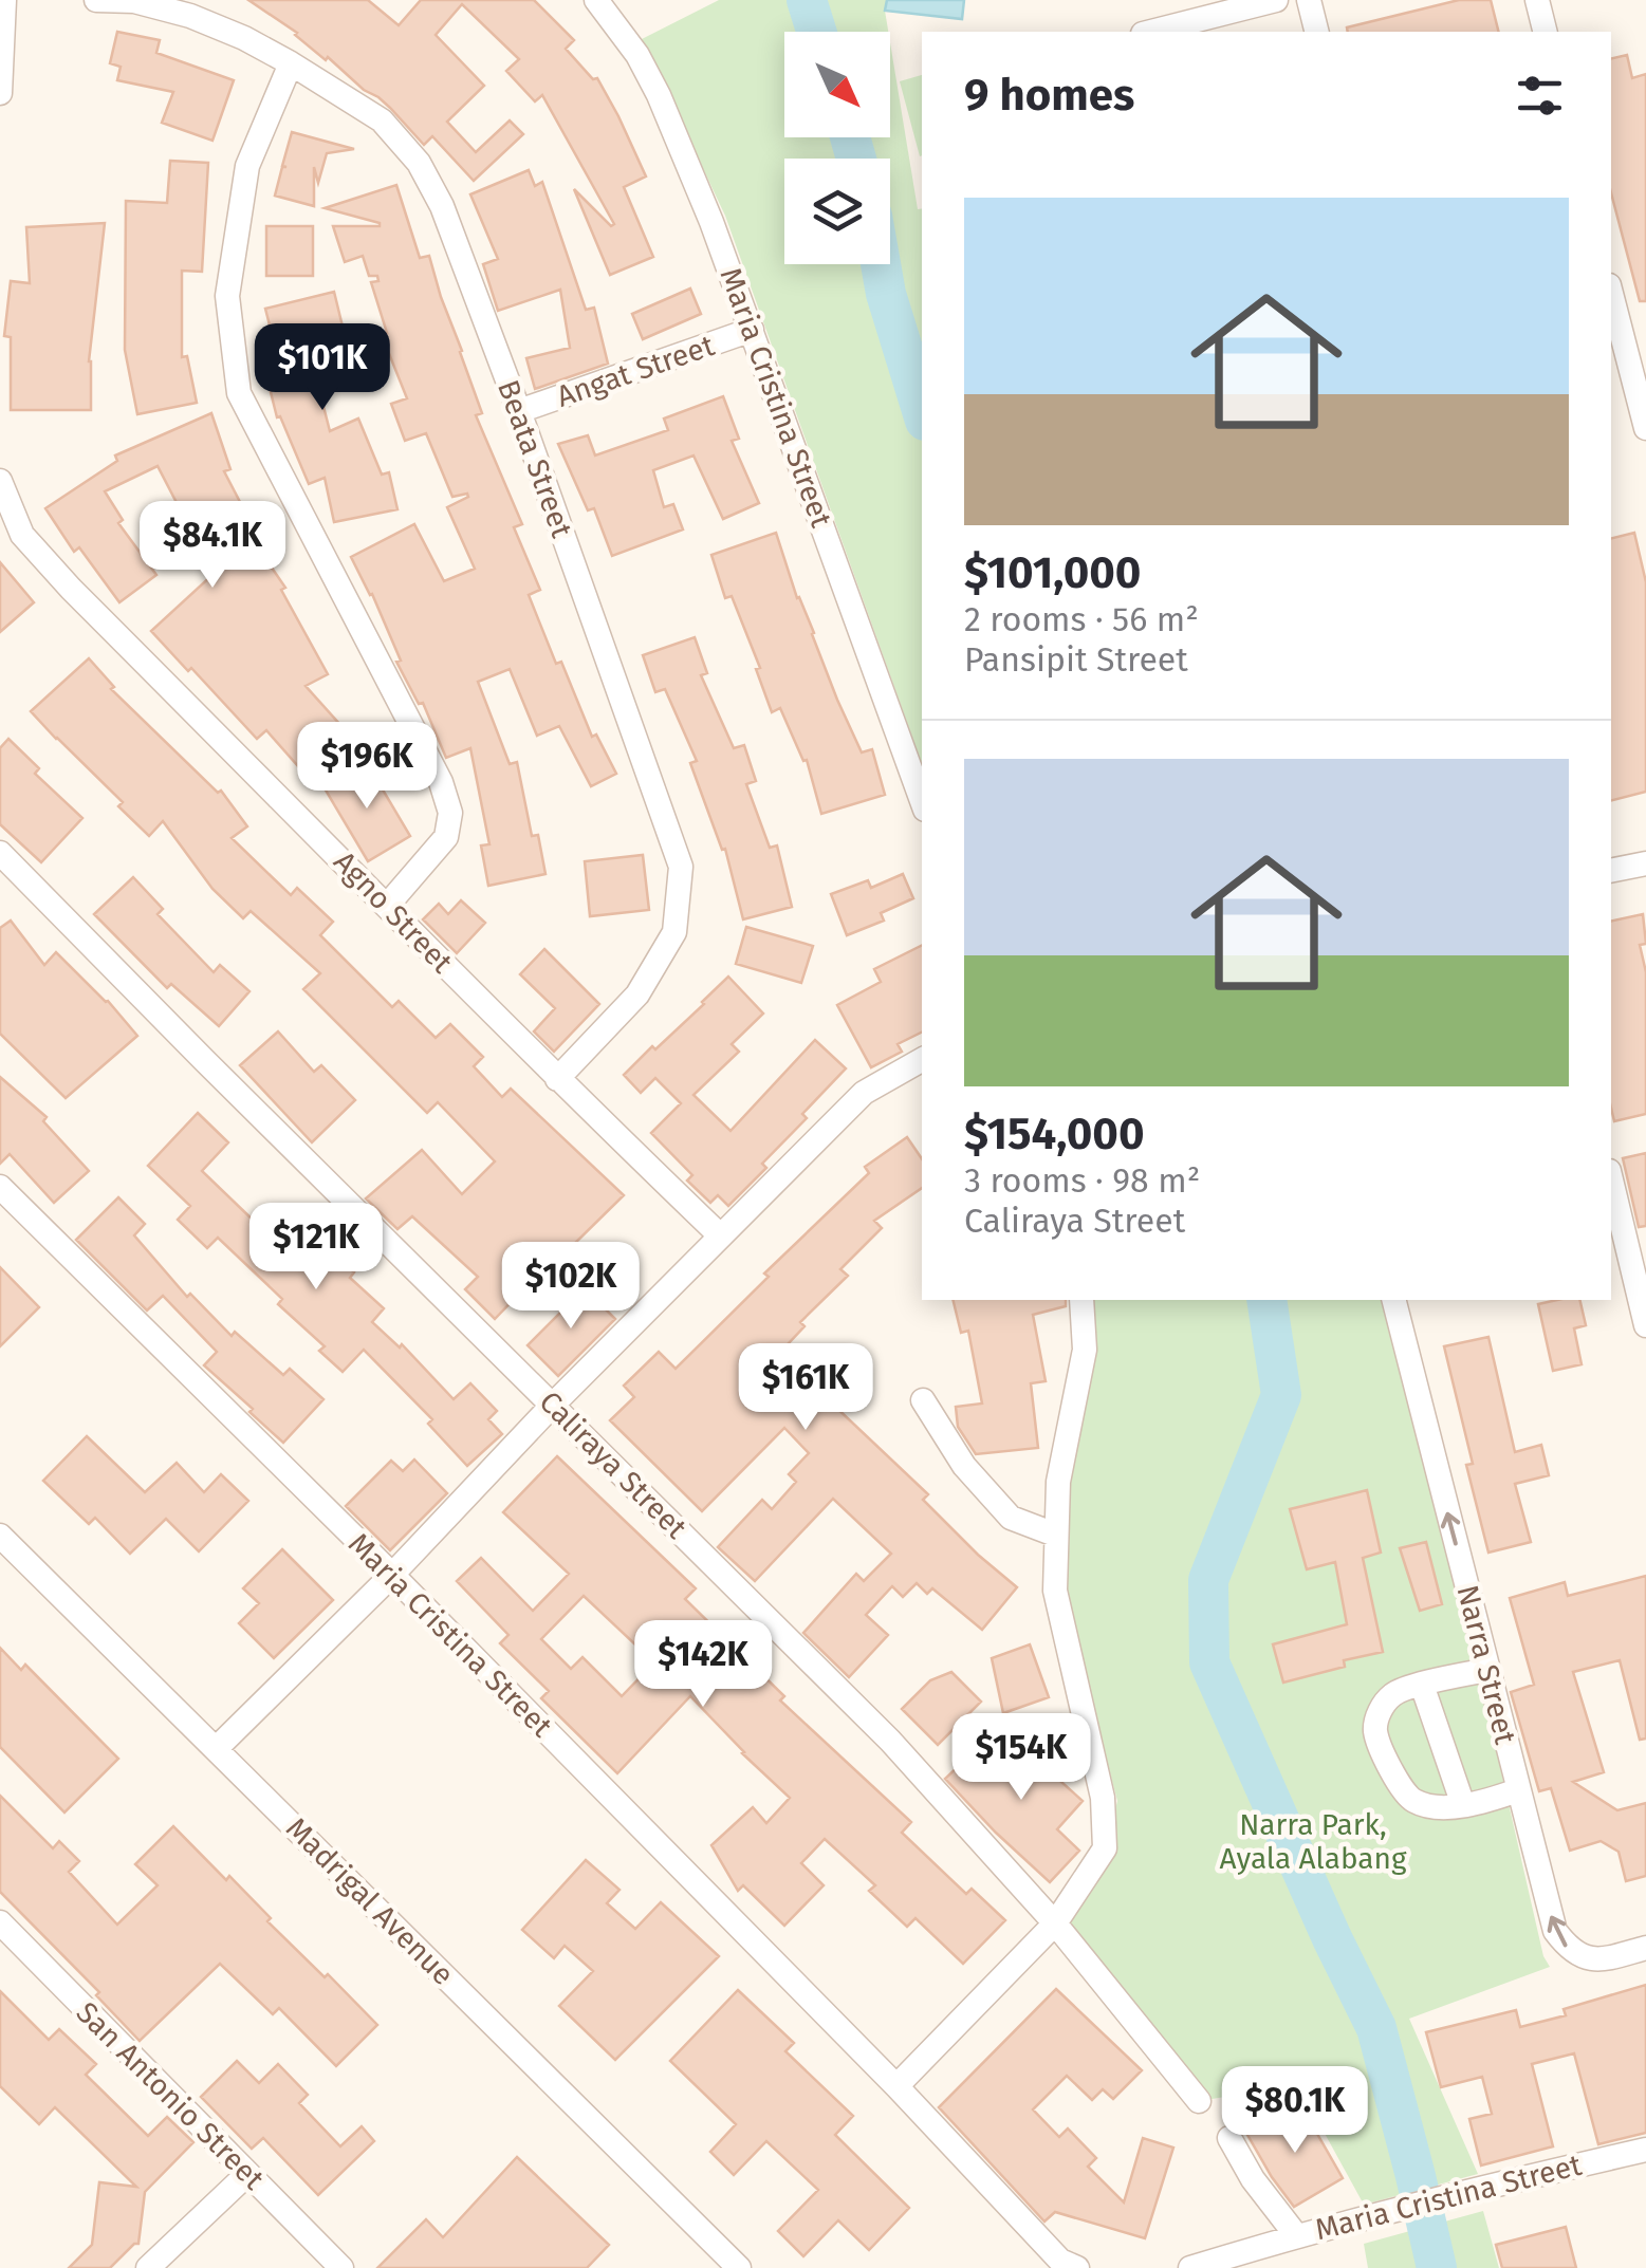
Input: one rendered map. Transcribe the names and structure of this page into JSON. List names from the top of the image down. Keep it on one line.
{"streets":{"street":["Angat Street","Maria Cristina Street","Beata Street","Agno Street","Caliraya Street","Narra Street","Madrigal Avenue","San Antonio Street"]},"crossings":[["Angat Street","Maria Cristina Street"],["Angat Street","Beata Street"],["Beata Street","Agno Street"]],"one_way":["Narra Street"],"parks":["Narra Park, Ayala Alabang"],"north":"bottom right","page":{"heading":"9 homes","list":[{"name":"$101,000","note":"2 rooms · 56 m² · Pansipit Street"},{"name":"$154,000","note":"3 rooms · 98 m² · Caliraya Street"}],"price":["$101K","$84.1K","$196K","$121K","$102K","$161K","$142K","$154K","$80.1K"]}}
